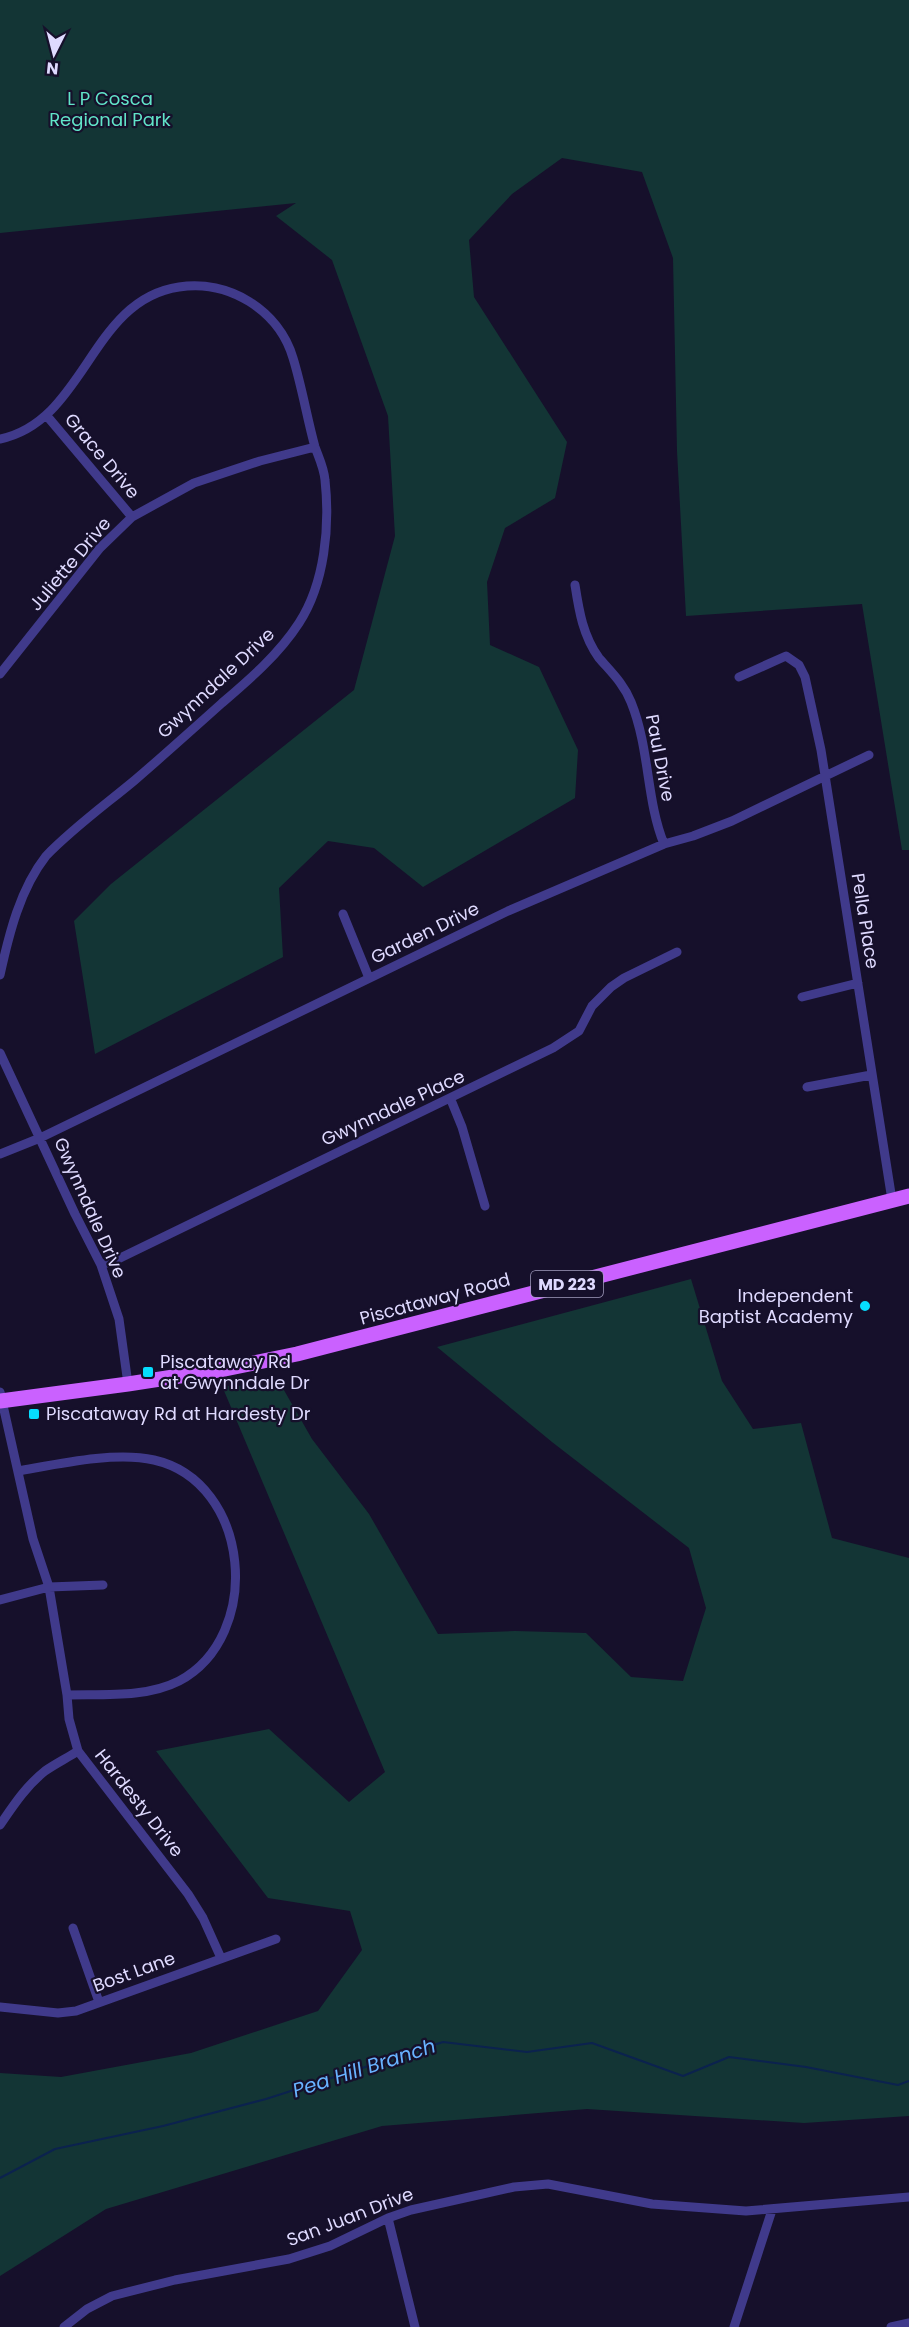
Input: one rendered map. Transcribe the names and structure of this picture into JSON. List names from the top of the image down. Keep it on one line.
{"streets":{"main road":["MD 223","Piscataway Road"],"street":["Grace Drive","Juliette Drive","Gwynndale Drive","Paul Drive","Pella Place","Garden Drive","Gwynndale Place","Hardesty Drive","Bost Lane","San Juan Drive"]},"crossings":[["Grace Drive","Juliette Drive"],["Grace Drive","Gwynndale Drive"],["Juliette Drive","Gwynndale Drive"],["Gwynndale Drive","Garden Drive"],["Gwynndale Drive","Gwynndale Place"],["Gwynndale Drive","Piscataway Road"],["Paul Drive","Garden Drive"],["Pella Place","Garden Drive"],["Pella Place","Piscataway Road"],["Piscataway Road","Hardesty Drive"],["Hardesty Drive","Bost Lane"]],"water":["Pea Hill Branch"],"parks":["L P Cosca Regional Park"],"places":{"other":["Independent Baptist Academy"],"transit":["Piscataway Rd at Gwynndale Dr","Piscataway Rd at Hardesty Dr"]},"north":"bottom"}
